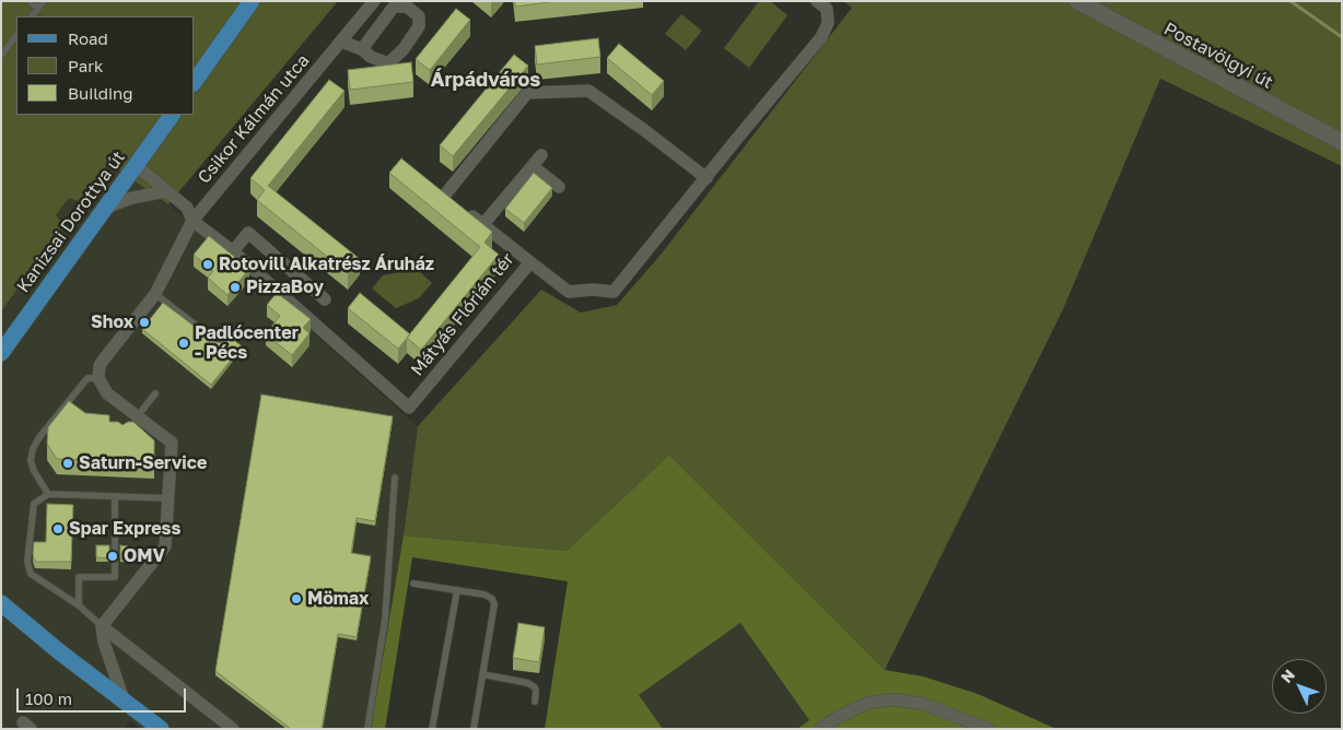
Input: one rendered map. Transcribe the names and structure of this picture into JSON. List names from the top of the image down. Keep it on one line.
{"streets":{"main road":["Kanizsai Dorottya út"],"street":["Postavölgyi út","Csikor Kálmán utca","Mátyás Flórián tér"]},"districts":["Árpádváros"],"places":["Rotovill Alkatrész Áruház","PizzaBoy","Shox","Padlócenter - Pécs","Saturn-Service","Spar Express","OMV","Mömax"],"legend":["Road","Park","Building"],"scale_bar":"100 m","north":"top left"}
